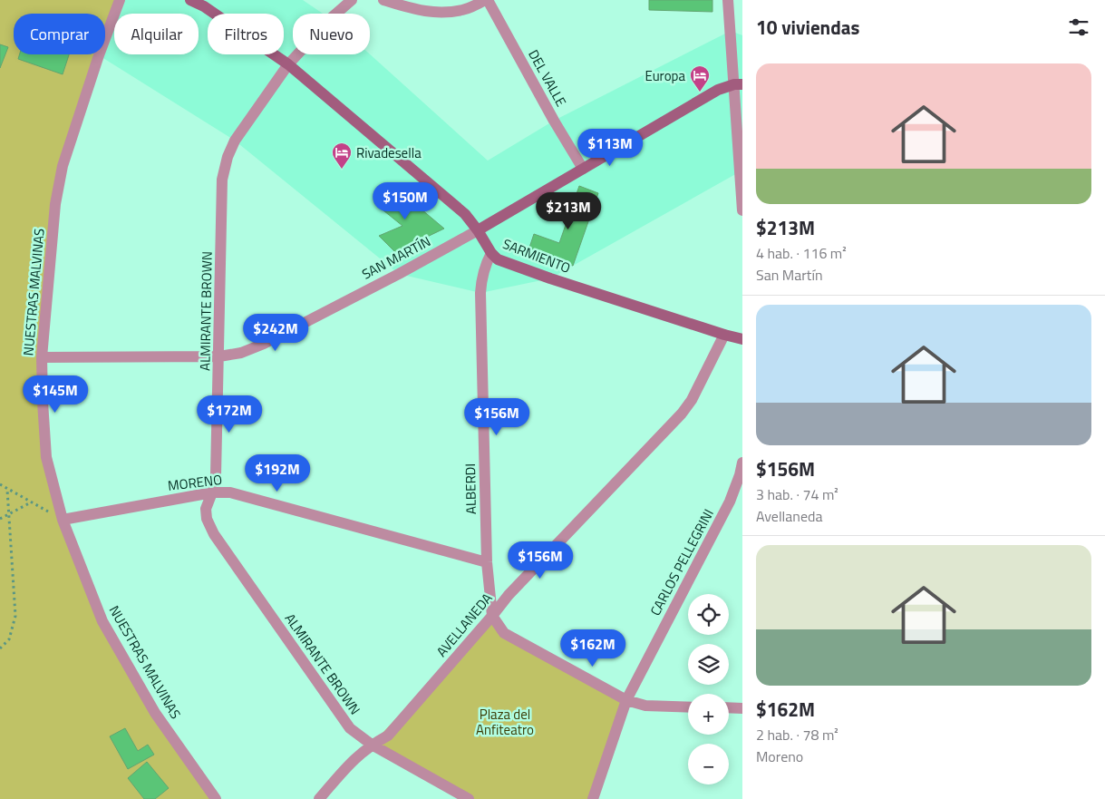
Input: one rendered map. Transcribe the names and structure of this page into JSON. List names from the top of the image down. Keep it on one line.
{"streets":{"main road":["SARMIENTO","SAN MARTÍN"],"street":["DEL VALLE","NUESTRAS MALVINAS","ALMIRANTE BROWN","MORENO","ALBERDI","CARLOS PELLEGRINI","AVELLANEDA"]},"crossings":[["DEL VALLE","SAN MARTÍN"],["SARMIENTO","SAN MARTÍN"],["SARMIENTO","ALMIRANTE BROWN"],["SARMIENTO","ALBERDI"],["SARMIENTO","AVELLANEDA"],["SAN MARTÍN","NUESTRAS MALVINAS"],["SAN MARTÍN","ALMIRANTE BROWN"],["NUESTRAS MALVINAS","MORENO"],["ALMIRANTE BROWN","MORENO"],["ALMIRANTE BROWN","AVELLANEDA"],["MORENO","ALBERDI"],["ALBERDI","AVELLANEDA"]],"parks":["Plaza del Anfiteatro"],"places":{"hotel":["Europa","Rivadesella"]},"page":{"heading":"10 viviendas","chip":["Comprar","Alquilar","Filtros","Nuevo"],"list":[{"name":"$213M","note":"4 hab. · 116 m² · San Martín"},{"name":"$156M","note":"3 hab. · 74 m² · Avellaneda"},{"name":"$162M","note":"2 hab. · 78 m² · Moreno"}],"price":["$113M","$150M","$213M","$242M","$145M","$172M","$156M","$192M","$156M","$162M"],"map_buttons":["+","−"]}}
